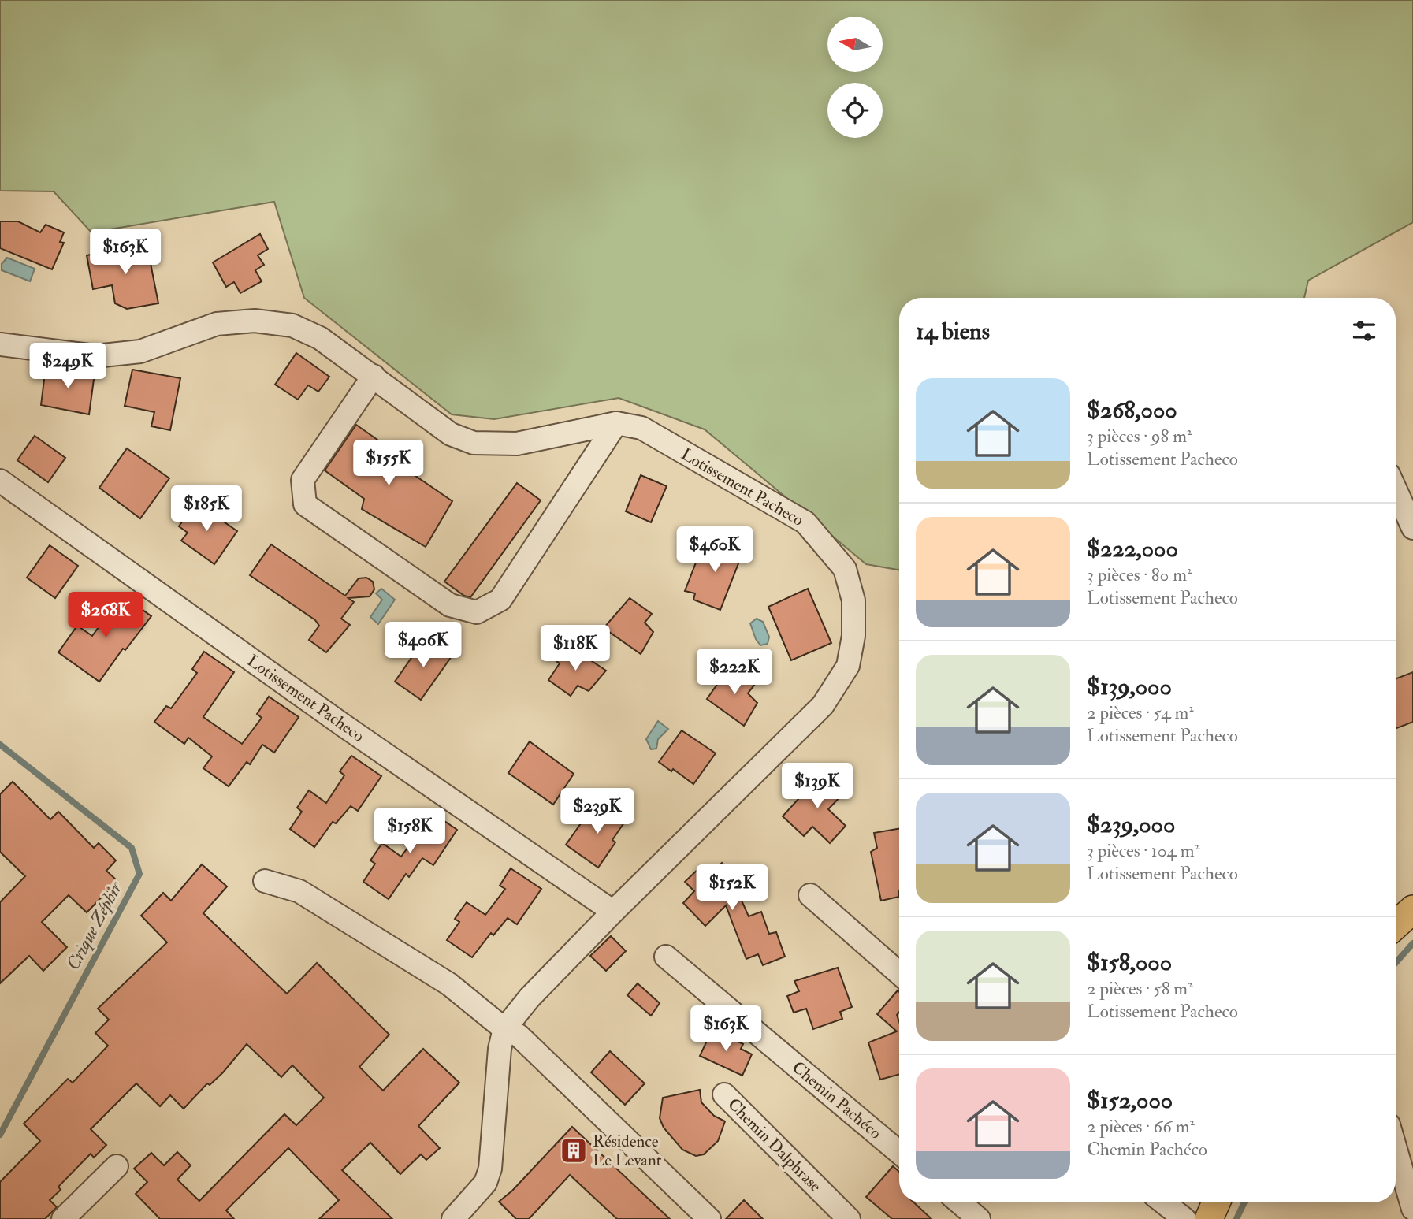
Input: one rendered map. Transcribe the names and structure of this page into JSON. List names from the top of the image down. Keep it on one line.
{"streets":{"street":["Lotissement Pacheco","Chemin Pachéco","Chemin Dalphrase"]},"water":["Crique Zéphir"],"places":{"building":["Résidence Le Levant"]},"north":"left","page":{"price":["$163K","$249K","$155K","$185K","$460K","$268K","$406K","$118K","$222K","$139K","$239K","$158K","$152K","$163K"],"heading":"14 biens","list":[{"name":"$268,000","note":"3 pièces · 98 m² · Lotissement Pacheco"},{"name":"$222,000","note":"3 pièces · 80 m² · Lotissement Pacheco"},{"name":"$139,000","note":"2 pièces · 54 m² · Lotissement Pacheco"},{"name":"$239,000","note":"3 pièces · 104 m² · Lotissement Pacheco"},{"name":"$158,000","note":"2 pièces · 58 m² · Lotissement Pacheco"},{"name":"$152,000","note":"2 pièces · 66 m² · Chemin Pachéco"}]}}
